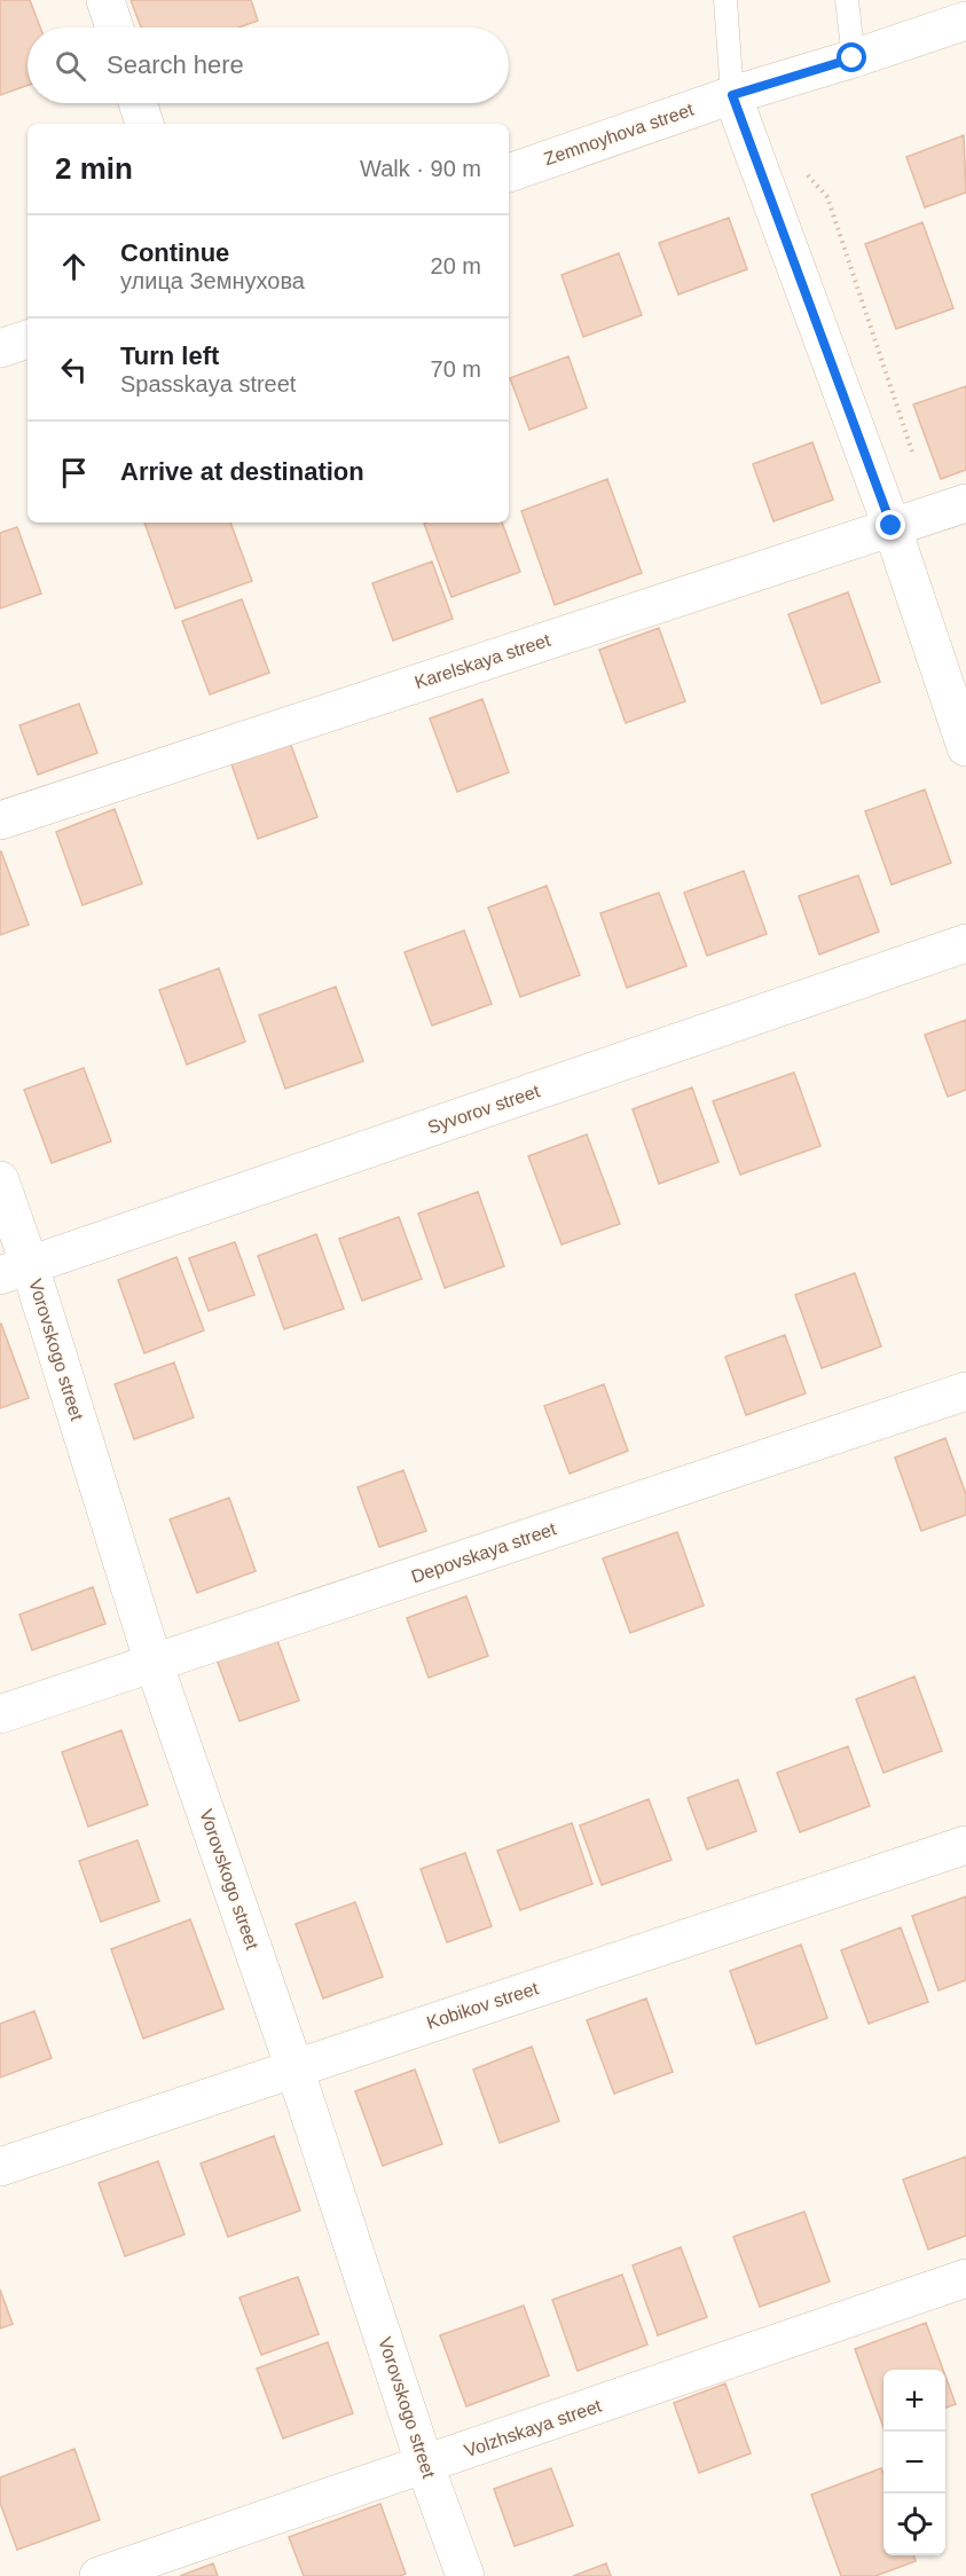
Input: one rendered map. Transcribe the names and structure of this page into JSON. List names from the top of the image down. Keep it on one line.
{"streets":{"street":["Zemnoyhova street","Karelskaya street","Syvorov street","Vorovskogo street","Depovskaya street","Kobikov street","Volzhskaya street"]},"crossings":[["Syvorov street","Vorovskogo street"],["Vorovskogo street","Depovskaya street"],["Vorovskogo street","Kobikov street"],["Vorovskogo street","Volzhskaya street"]],"page":{"search":"Search here","heading":["2 min","Walk · 90 m"],"list":[["Continue","улица Земнухова","20 m"],["Turn left","Spasskaya street","70 m"],"Arrive at destination"],"map_buttons":["+","−"]}}
